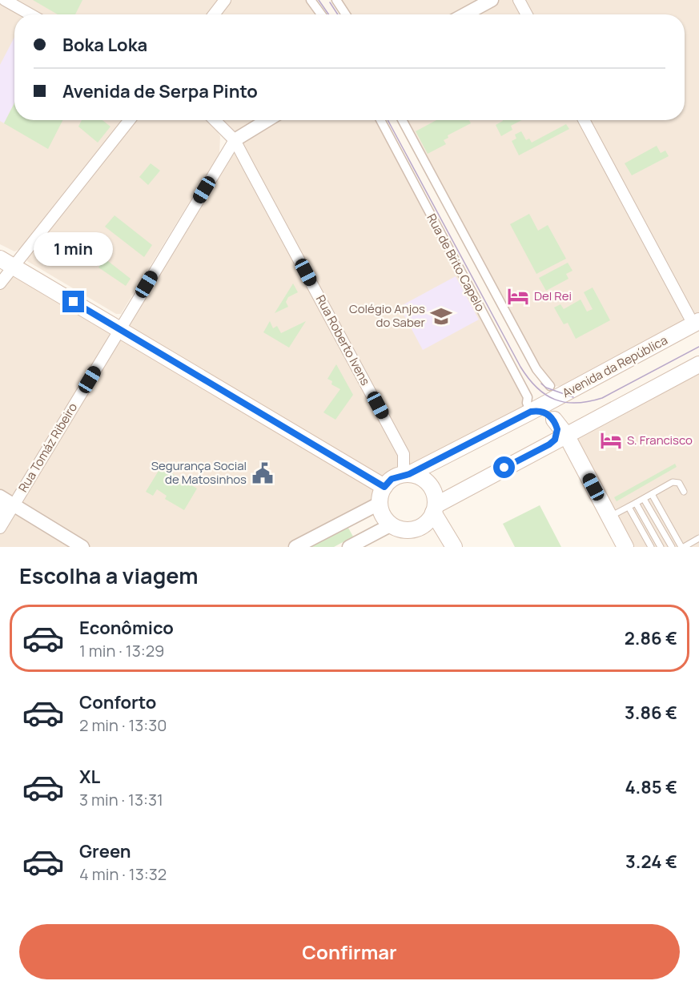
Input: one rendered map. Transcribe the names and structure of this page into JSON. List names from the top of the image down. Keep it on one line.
{"streets":{"main road":["Avenida da República"],"street":["Rua de Brito Capelo","Rua Roberto Ivens","Rua Tomáz Ribeiro"]},"crossings":[["Rua de Brito Capelo","Avenida da República"],["Rua Roberto Ivens","Avenida da República"],["Rua Roberto Ivens","Rua Tomáz Ribeiro"]],"places":{"hotel":["Del Rei","S. Francisco"],"school or university":["Colégio Anjos do Saber"],"public building":["Segurança Social de Matosinhos"]},"page":{"banner":["Boka Loka","Avenida de Serpa Pinto"],"bubble":"1 min","heading":"Escolha a viagem","list":[{"name":"Econômico","note":"1 min · 13:29","value":"2.86 €"},{"name":"Conforto","note":"2 min · 13:30","value":"3.86 €"},{"name":"XL","note":"3 min · 13:31","value":"4.85 €"},{"name":"Green","note":"4 min · 13:32","value":"3.24 €"}],"buttons":"Confirmar"}}
